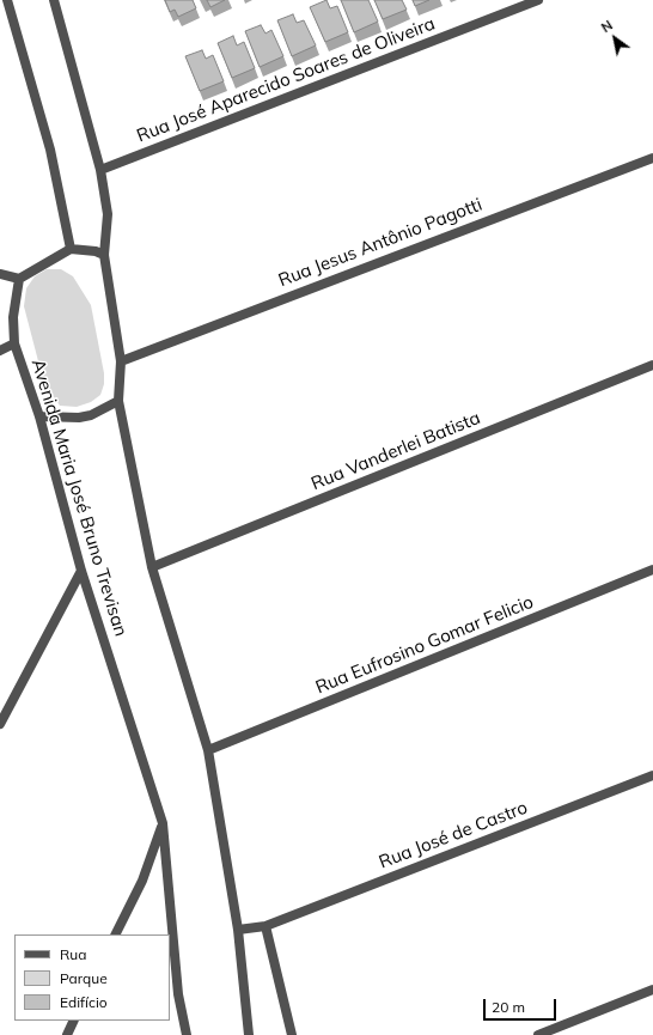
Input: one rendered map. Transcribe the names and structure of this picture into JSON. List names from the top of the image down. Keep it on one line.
{"streets":{"street":["Rua José Aparecido Soares de Oliveira","Rua Jesus Antônio Pagotti","Rua Vanderlei Batista","Avenida Maria José Bruno Trevisan","Rua Eufrosino Gomar Felicio","Rua José de Castro"]},"legend":["Rua","Parque","Edifício"],"scale_bar":"20 m","north":"top left"}
